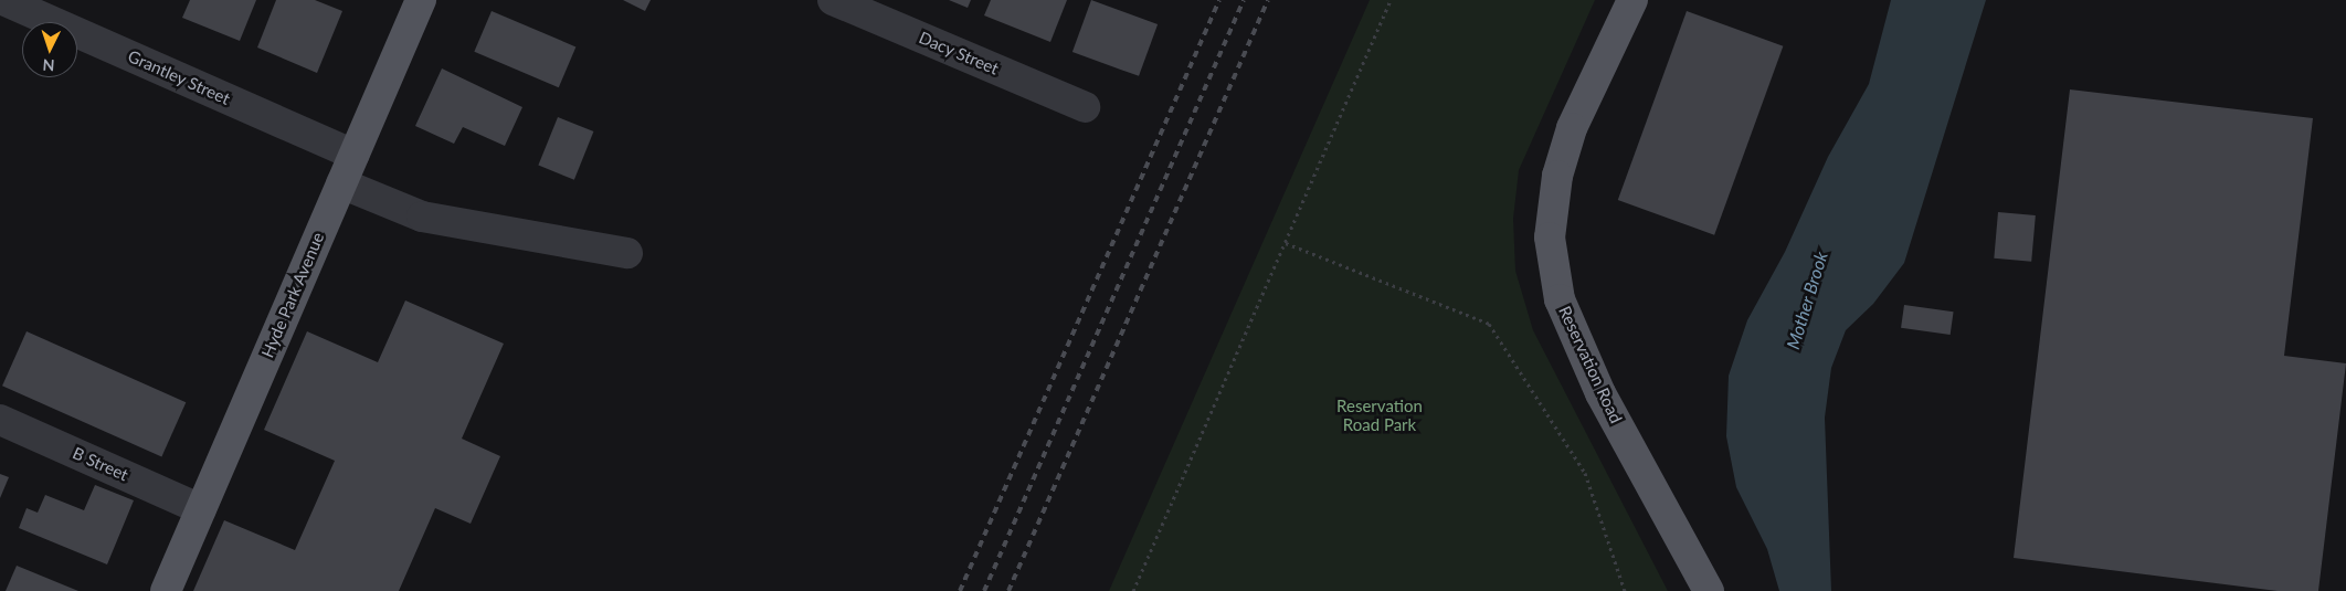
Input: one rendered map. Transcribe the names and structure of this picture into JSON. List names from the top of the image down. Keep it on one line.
{"streets":{"main road":["Hyde Park Avenue","Reservation Road"],"street":["Dacy Street","Grantley Street","B Street"]},"crossings":[["Grantley Street","Hyde Park Avenue"],["Hyde Park Avenue","B Street"]],"water":["Mother Brook"],"parks":["Reservation Road Park"],"north":"bottom"}
